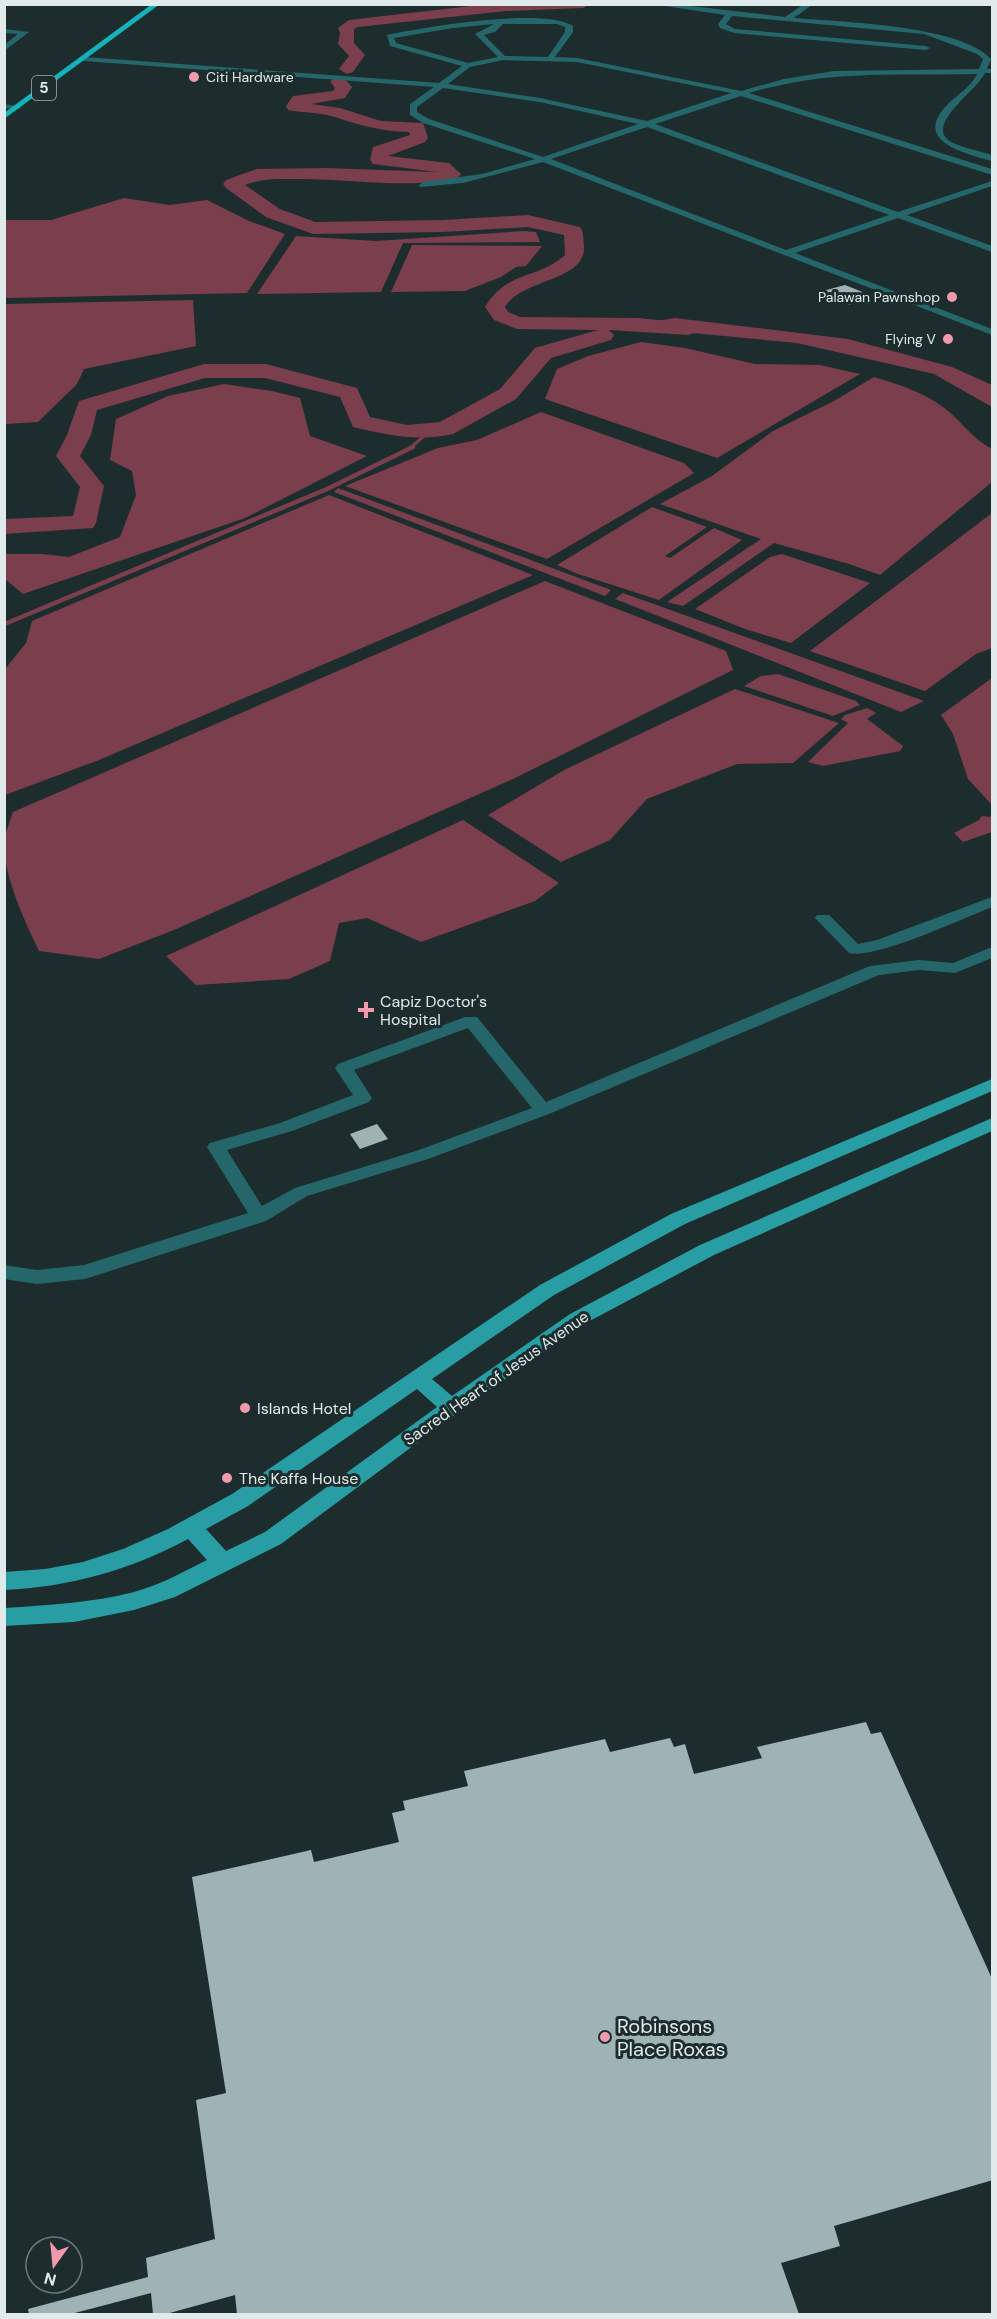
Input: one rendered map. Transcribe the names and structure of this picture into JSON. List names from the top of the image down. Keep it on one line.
{"streets":{"highway":["5"],"main road":["Sacred Heart of Jesus Avenue"]},"places":{"other":["Citi Hardware","Palawan Pawnshop","Flying V","Islands Hotel","The Kaffa House","Robinsons Place Roxas"],"health":["Capiz Doctor's Hospital"]},"north":"bottom"}
